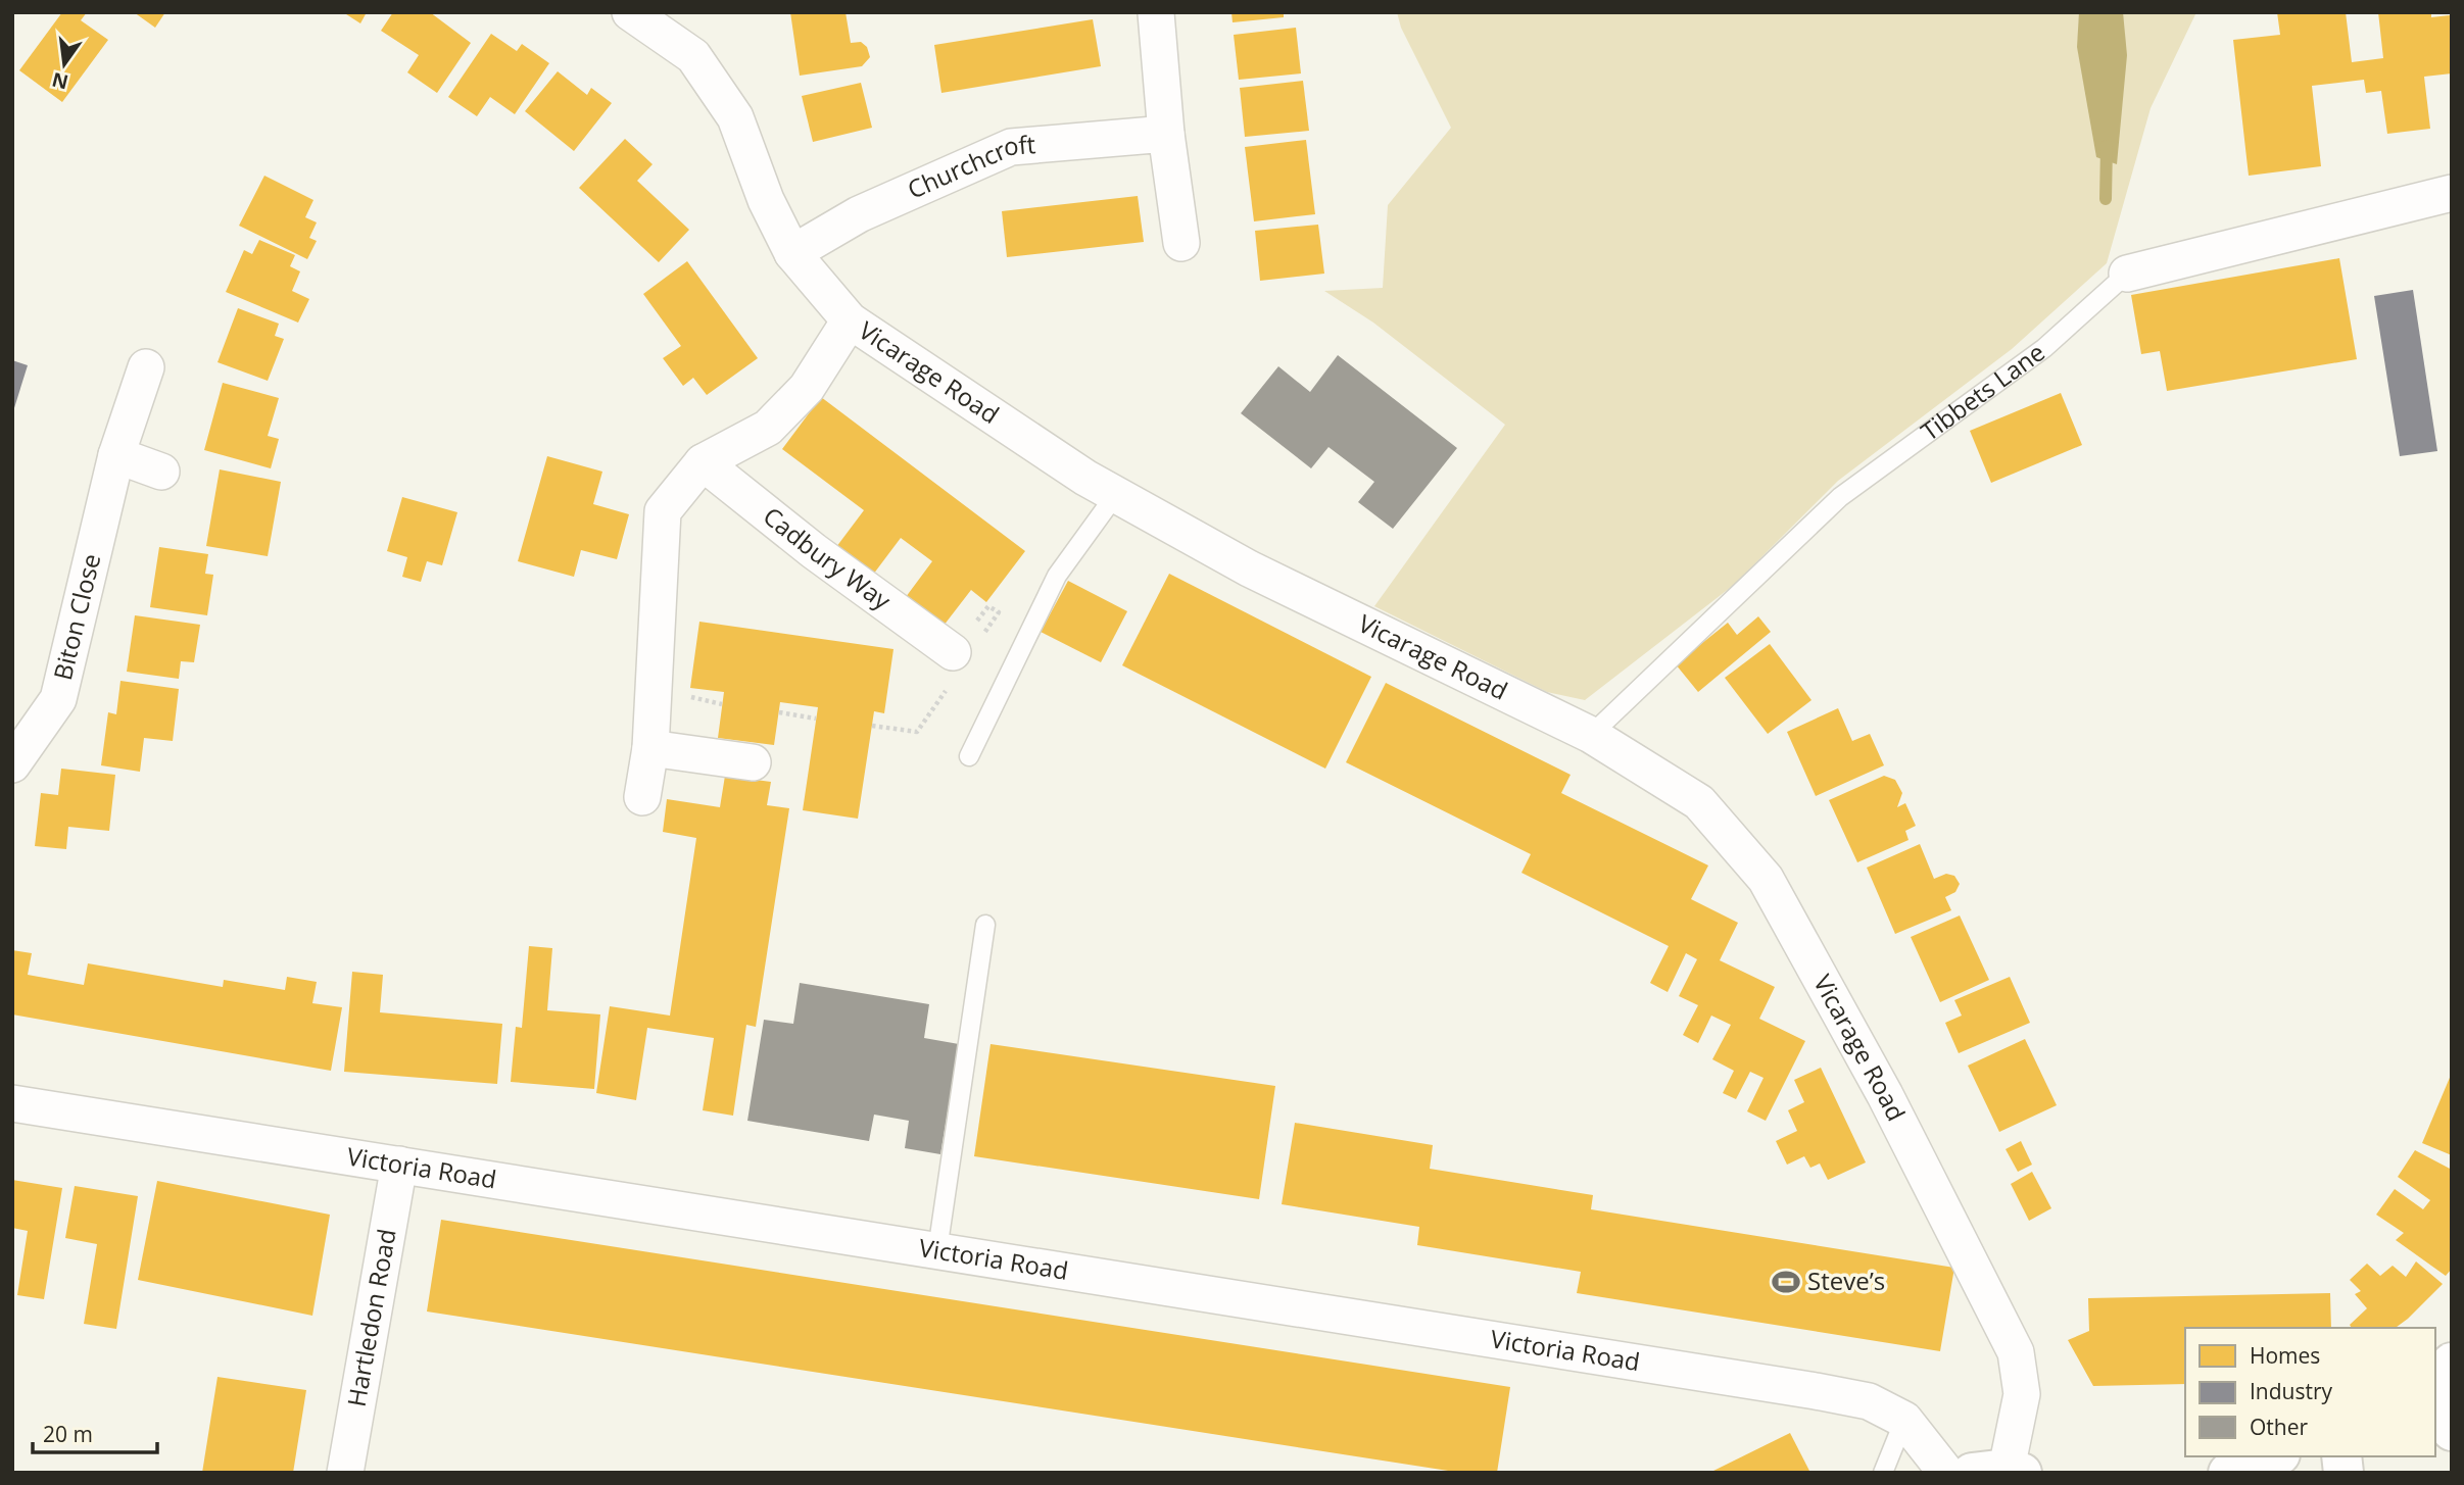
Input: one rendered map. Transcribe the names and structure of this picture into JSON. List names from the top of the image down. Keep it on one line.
{"streets":{"street":["Churchcroft","Vicarage Road","Tibbets Lane","Cadbury Way","Biton Close","Victoria Road","Hartledon Road"]},"crossings":[["Churchcroft","Vicarage Road"],["Vicarage Road","Tibbets Lane"],["Victoria Road","Hartledon Road"]],"places":{"sports":["Steve’s"]},"legend":["Homes","Industry","Other"],"scale_bar":"20 m","north":"bottom"}
